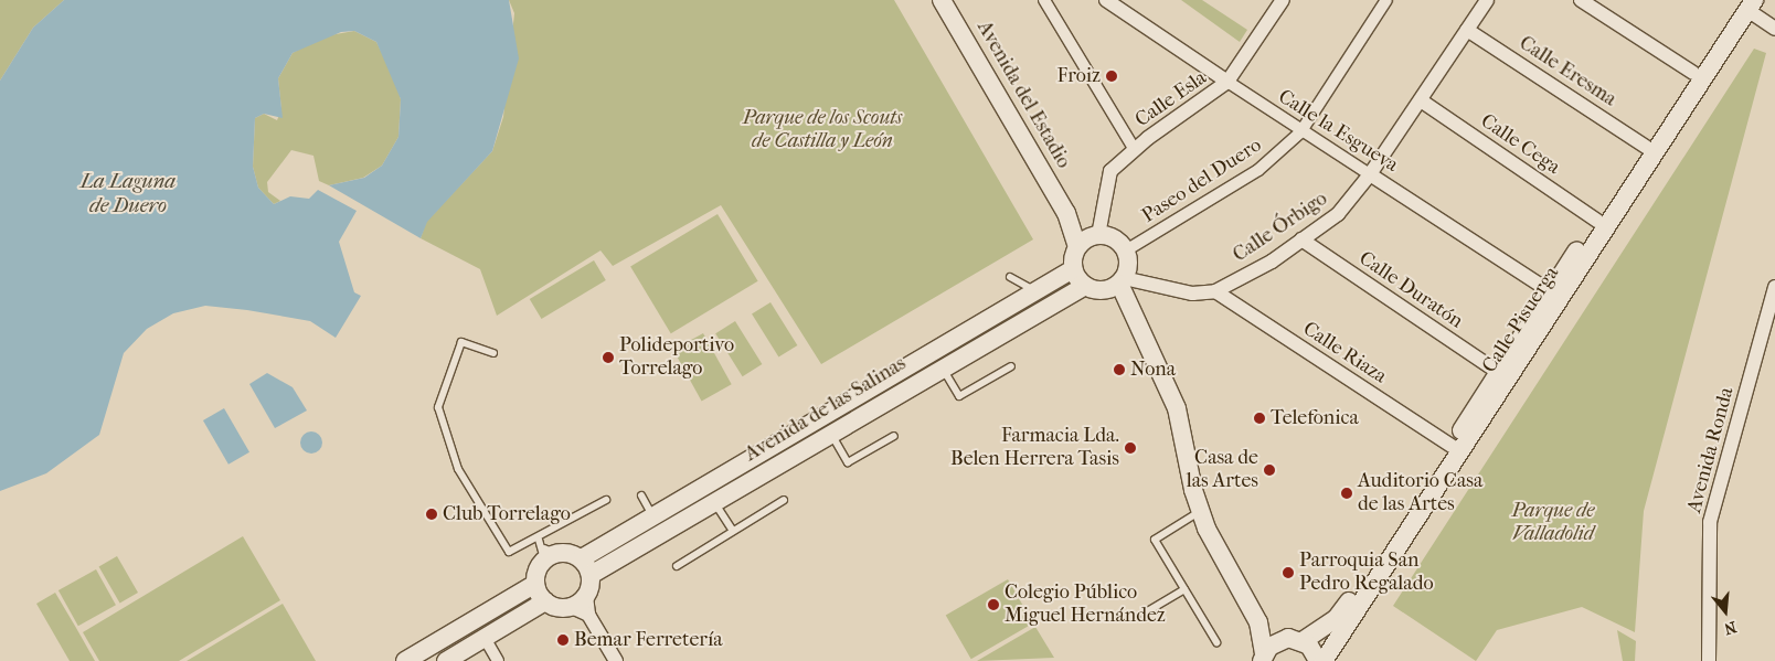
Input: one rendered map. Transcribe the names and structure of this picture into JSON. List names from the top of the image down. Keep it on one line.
{"streets":{"street":["Calle Eresma","Avenida del Estadio","Calle Esla","Calle la Esgueva","Calle Cega","Paseo del Duero","Calle Órbigo","Calle Duratón","Calle Pisuerga","Calle Riaza","Avenida de las Salinas","Avenida Ronda"]},"crossings":[["Calle Eresma","Calle Órbigo"],["Calle Eresma","Calle Pisuerga"],["Avenida del Estadio","Calle Esla"],["Avenida del Estadio","Paseo del Duero"],["Avenida del Estadio","Calle Órbigo"],["Avenida del Estadio","Avenida de las Salinas"],["Calle Esla","Calle la Esgueva"],["Calle Esla","Paseo del Duero"],["Calle Esla","Calle Órbigo"],["Calle Esla","Avenida de las Salinas"],["Calle la Esgueva","Paseo del Duero"],["Calle la Esgueva","Calle Órbigo"],["Calle la Esgueva","Calle Pisuerga"],["Calle Cega","Calle Órbigo"],["Calle Cega","Calle Pisuerga"],["Paseo del Duero","Calle Órbigo"],["Paseo del Duero","Avenida de las Salinas"],["Calle Órbigo","Calle Duratón"],["Calle Órbigo","Calle Riaza"],["Calle Órbigo","Avenida de las Salinas"],["Calle Duratón","Calle Pisuerga"],["Calle Pisuerga","Calle Riaza"]],"water":["La Laguna de Duero"],"parks":["Parque de los Scouts de Castilla y León","Parque de Valladolid"],"places":["Froiz","Polideportivo Torrelago","Nona","Telefonica","Farmacia Lda. Belen Herrera Tasis","Casa de las Artes","Auditorio Casa de las Artes","Club Torrelago","Parroquia San Pedro Regalado","Colegio Público Miguel Hernández","Bemar Ferretería"],"north":"bottom"}
